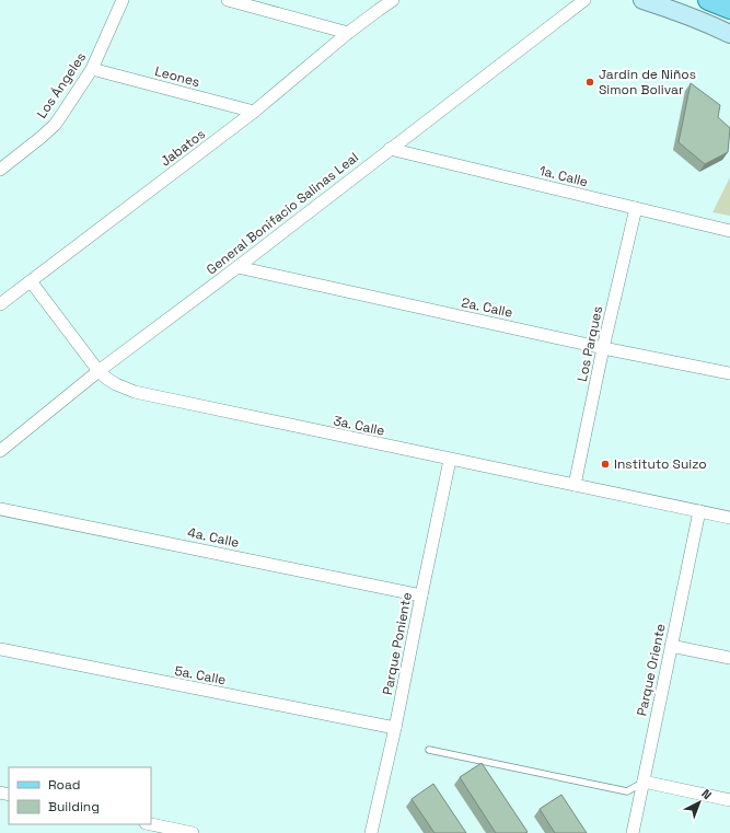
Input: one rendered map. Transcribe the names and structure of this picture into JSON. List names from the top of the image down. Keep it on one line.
{"streets":{"street":["Leones","Los Ángeles","Jabatos","1a. Calle","General Bonifacio Salinas Leal","2a. Calle","Los Parques","3a. Calle","4a. Calle","Parque Poniente","Parque Oriente","5a. Calle"]},"crossings":[["Leones","Los Ángeles"],["Leones","Jabatos"],["Jabatos","3a. Calle"],["1a. Calle","General Bonifacio Salinas Leal"],["1a. Calle","Los Parques"],["General Bonifacio Salinas Leal","2a. Calle"],["General Bonifacio Salinas Leal","3a. Calle"],["2a. Calle","Los Parques"],["Los Parques","3a. Calle"],["3a. Calle","Parque Poniente"],["3a. Calle","Parque Oriente"],["4a. Calle","Parque Poniente"],["Parque Poniente","5a. Calle"]],"places":["Jardin de Niños Simon Bolivar","Instituto Suizo"],"legend":["Road","Building"],"north":"top right"}
